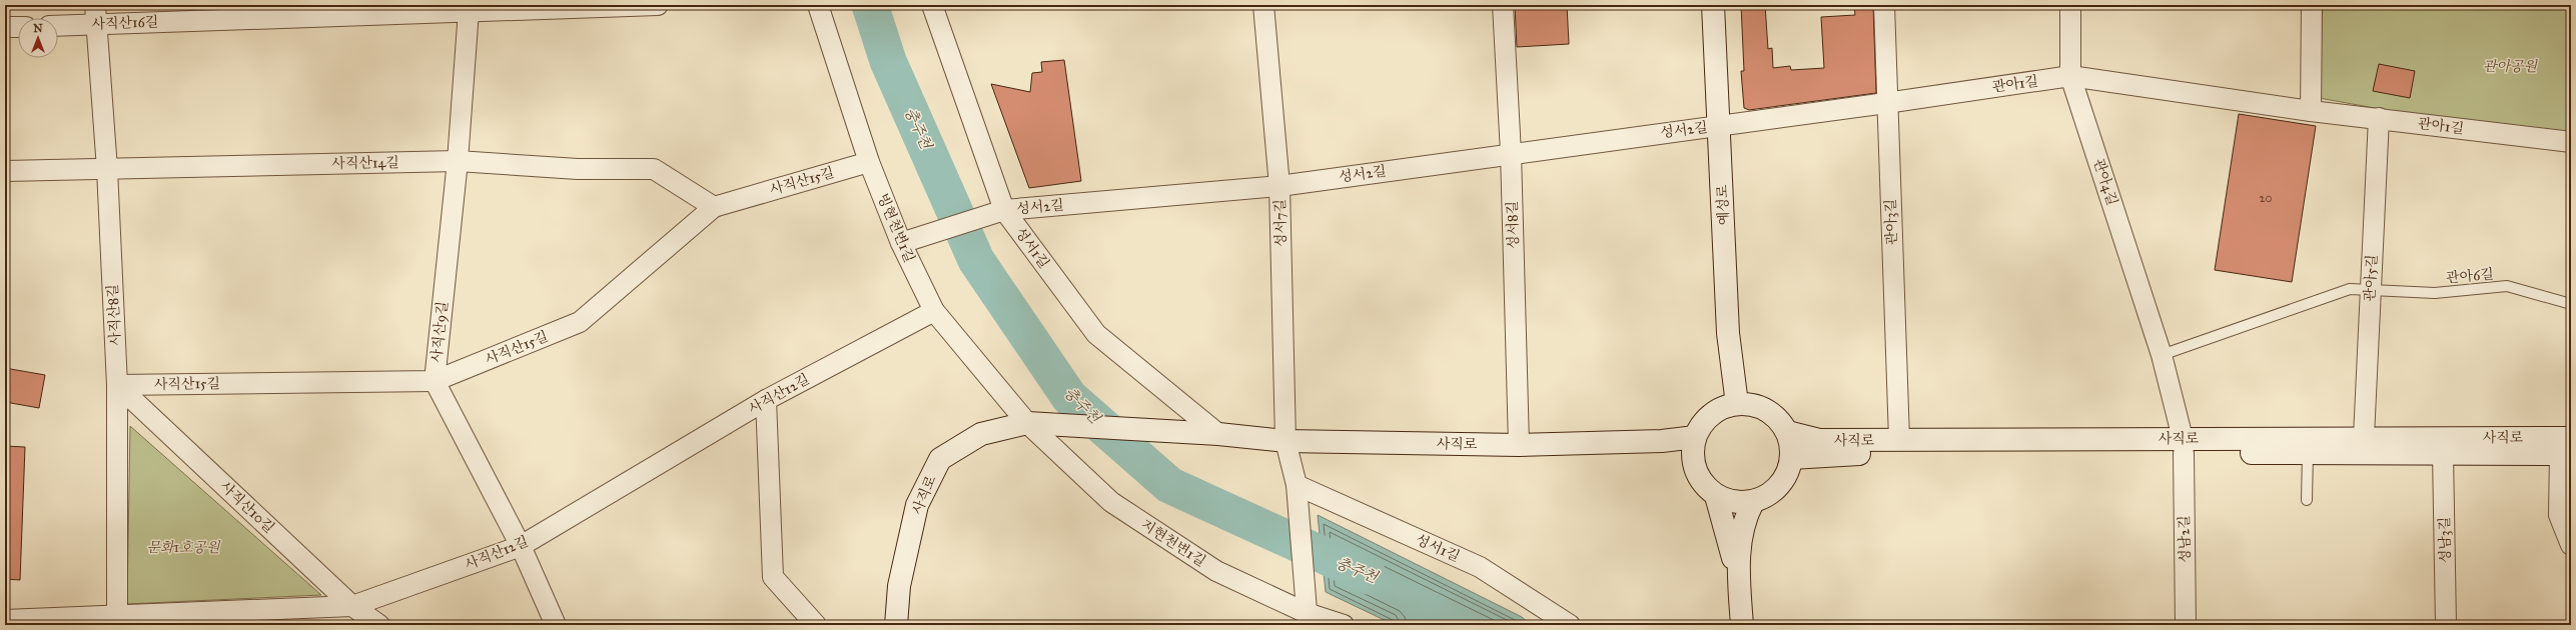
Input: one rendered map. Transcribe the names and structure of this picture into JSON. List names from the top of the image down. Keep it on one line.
{"streets":{"street":["사직산16길","관아1길","성서2길","사직산14길","사직산15길","관아4길","예성로","관아3길","성서7길","성서8길","빙현천변1길","성서1길","관아5길","사직산8길","사직산9길","사직산12길","사직로","사직산10길","성남2길","성남3길","지현천변1길"],"lane":["관아6길"]},"crossings":[["사직산16길","사직산8길"],["사직산16길","사직산9길"],["관아1길","성서2길"],["관아1길","관아4길"],["관아1길","예성로"],["관아1길","관아3길"],["관아1길","관아5길"],["성서2길","예성로"],["성서2길","성서7길"],["성서2길","성서8길"],["성서2길","빙현천변1길"],["성서2길","성서1길"],["사직산14길","사직산15길"],["사직산14길","사직산8길"],["사직산14길","사직산9길"],["사직산15길","빙현천변1길"],["사직산15길","사직산8길"],["사직산15길","사직산9길"],["사직산15길","사직산10길"],["관아4길","사직로"],["관아4길","성남2길"],["예성로","사직로"],["관아3길","사직로"],["성서7길","성서1길"],["성서7길","사직로"],["성서7길","지현천변1길"],["성서8길","사직로"],["빙현천변1길","사직산12길"],["빙현천변1길","사직로"],["빙현천변1길","지현천변1길"],["성서1길","사직로"],["관아6길","관아5길"],["관아5길","사직로"],["사직산8길","사직산12길"],["사직산8길","사직산10길"],["사직산9길","사직산12길"],["사직산12길","사직산10길"],["사직로","성남2길"],["사직로","성남3길"],["사직로","지현천변1길"]],"water":["충주천"],"parks":["관아공원","문화1호공원"],"house_numbers":["20"],"north":"top"}
